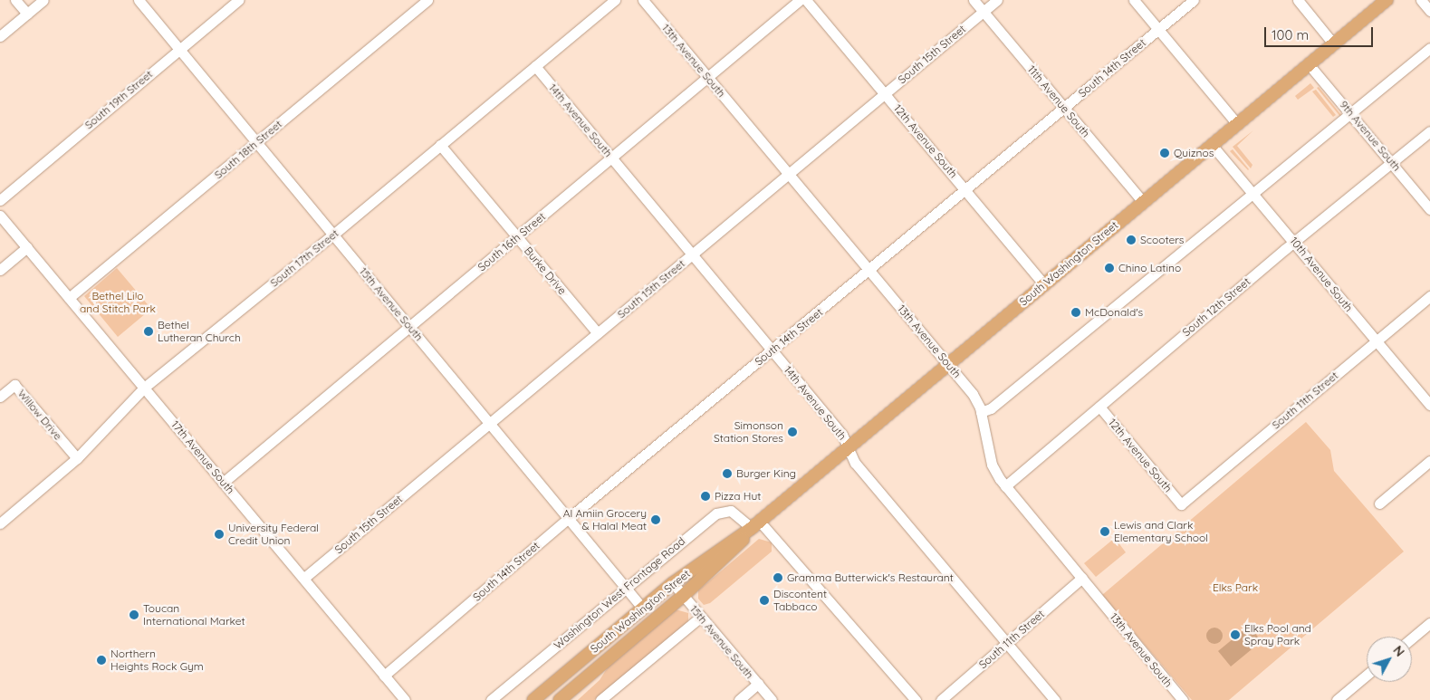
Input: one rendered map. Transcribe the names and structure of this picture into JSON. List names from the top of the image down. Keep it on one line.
{"streets":{"main road":["South Washington Street"],"street":["South 15th Street","13th Avenue South","South 14th Street","South 19th Street","11th Avenue South","14th Avenue South","9th Avenue South","12th Avenue South","South 18th Street","South 16th Street","South 17th Street","Burke Drive","10th Avenue South","15th Avenue South","South 12th Street","South 11th Street","Willow Drive","17th Avenue South","Washington West Frontage Road"]},"crossings":[["South 15th Street","13th Avenue South"],["South 15th Street","11th Avenue South"],["South 15th Street","14th Avenue South"],["South 15th Street","12th Avenue South"],["South 15th Street","Burke Drive"],["South 15th Street","15th Avenue South"],["South 15th Street","17th Avenue South"],["13th Avenue South","South 14th Street"],["13th Avenue South","South 16th Street"],["13th Avenue South","South Washington Street"],["13th Avenue South","South 12th Street"],["13th Avenue South","South 11th Street"],["South 14th Street","11th Avenue South"],["South 14th Street","14th Avenue South"],["South 14th Street","12th Avenue South"],["South 14th Street","15th Avenue South"],["South 14th Street","17th Avenue South"],["South 19th Street","15th Avenue South"],["11th Avenue South","South Washington Street"],["14th Avenue South","South 16th Street"],["14th Avenue South","South 17th Street"],["14th Avenue South","South Washington Street"],["14th Avenue South","South 11th Street"],["9th Avenue South","South Washington Street"],["9th Avenue South","South 12th Street"],["12th Avenue South","South Washington Street"],["12th Avenue South","South 12th Street"],["12th Avenue South","South 11th Street"],["South 18th Street","15th Avenue South"],["South 18th Street","17th Avenue South"],["South 16th Street","Burke Drive"],["South 16th Street","15th Avenue South"],["South 16th Street","17th Avenue South"],["South 17th Street","Burke Drive"],["South 17th Street","15th Avenue South"],["South 17th Street","Willow Drive"],["South 17th Street","17th Avenue South"],["South Washington Street","10th Avenue South"],["South Washington Street","15th Avenue South"],["South Washington Street","Washington West Frontage Road"],["10th Avenue South","South 12th Street"],["10th Avenue South","South 11th Street"],["15th Avenue South","Washington West Frontage Road"]],"parks":["Bethel Lilo and Stitch Park","Elks Park"],"places":["Quiznos","Scooters","Chino Latino","McDonald's","Bethel Lutheran Church","Simonson Station Stores","Burger King","Pizza Hut","Al Amiin Grocery & Halal Meat","Lewis and Clark Elementary School","University Federal Credit Union","Gramma Butterwick's Restaurant","Discontent Tabbaco","Toucan International Market","Elks Pool and Spray Park","Northern Heights Rock Gym"],"scale_bar":"100 m","north":"top right"}
